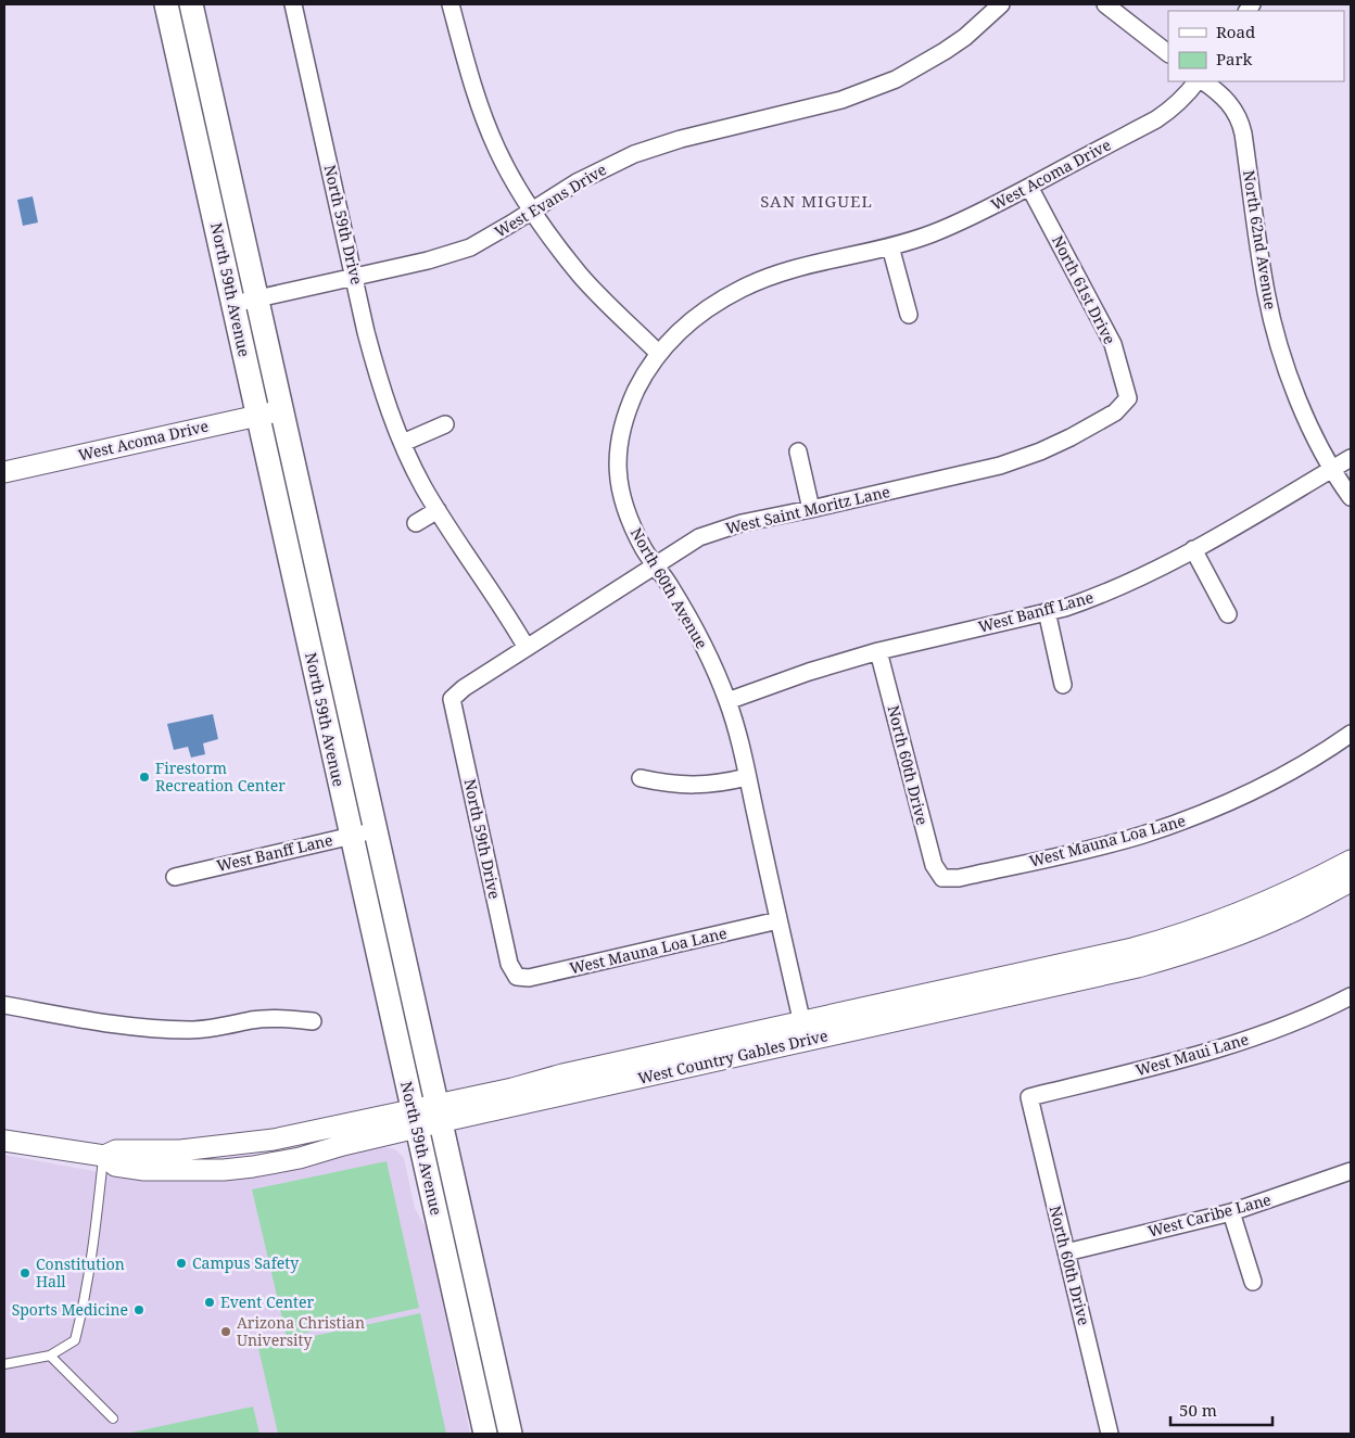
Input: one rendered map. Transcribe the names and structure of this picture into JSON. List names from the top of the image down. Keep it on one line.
{"streets":{"main road":["North 59th Avenue"],"street":["West Acoma Drive","West Evans Drive","North 59th Drive","North 62nd Avenue","North 61st Drive","West Saint Moritz Lane","North 60th Avenue","West Banff Lane","North 60th Drive","West Mauna Loa Lane","West Maui Lane","West Country Gables Drive","West Caribe Lane"]},"crossings":[["West Acoma Drive","North 59th Avenue"],["West Acoma Drive","North 61st Drive"],["West Acoma Drive","North 60th Avenue"],["West Evans Drive","North 59th Drive"],["West Evans Drive","North 59th Avenue"],["North 59th Drive","West Saint Moritz Lane"],["North 59th Drive","West Mauna Loa Lane"],["North 62nd Avenue","West Banff Lane"],["North 59th Avenue","West Banff Lane"],["North 59th Avenue","West Country Gables Drive"],["North 61st Drive","West Saint Moritz Lane"],["West Saint Moritz Lane","North 60th Avenue"],["North 60th Avenue","West Banff Lane"],["North 60th Avenue","West Mauna Loa Lane"],["North 60th Avenue","West Country Gables Drive"],["West Banff Lane","North 60th Drive"],["North 60th Drive","West Mauna Loa Lane"],["North 60th Drive","West Maui Lane"],["North 60th Drive","West Caribe Lane"]],"districts":["SAN MIGUEL"],"places":["Firestorm Recreation Center","Campus Safety","Constitution Hall","Event Center","Sports Medicine","Arizona Christian University"],"legend":["Road","Park"],"scale_bar":"50 m"}
